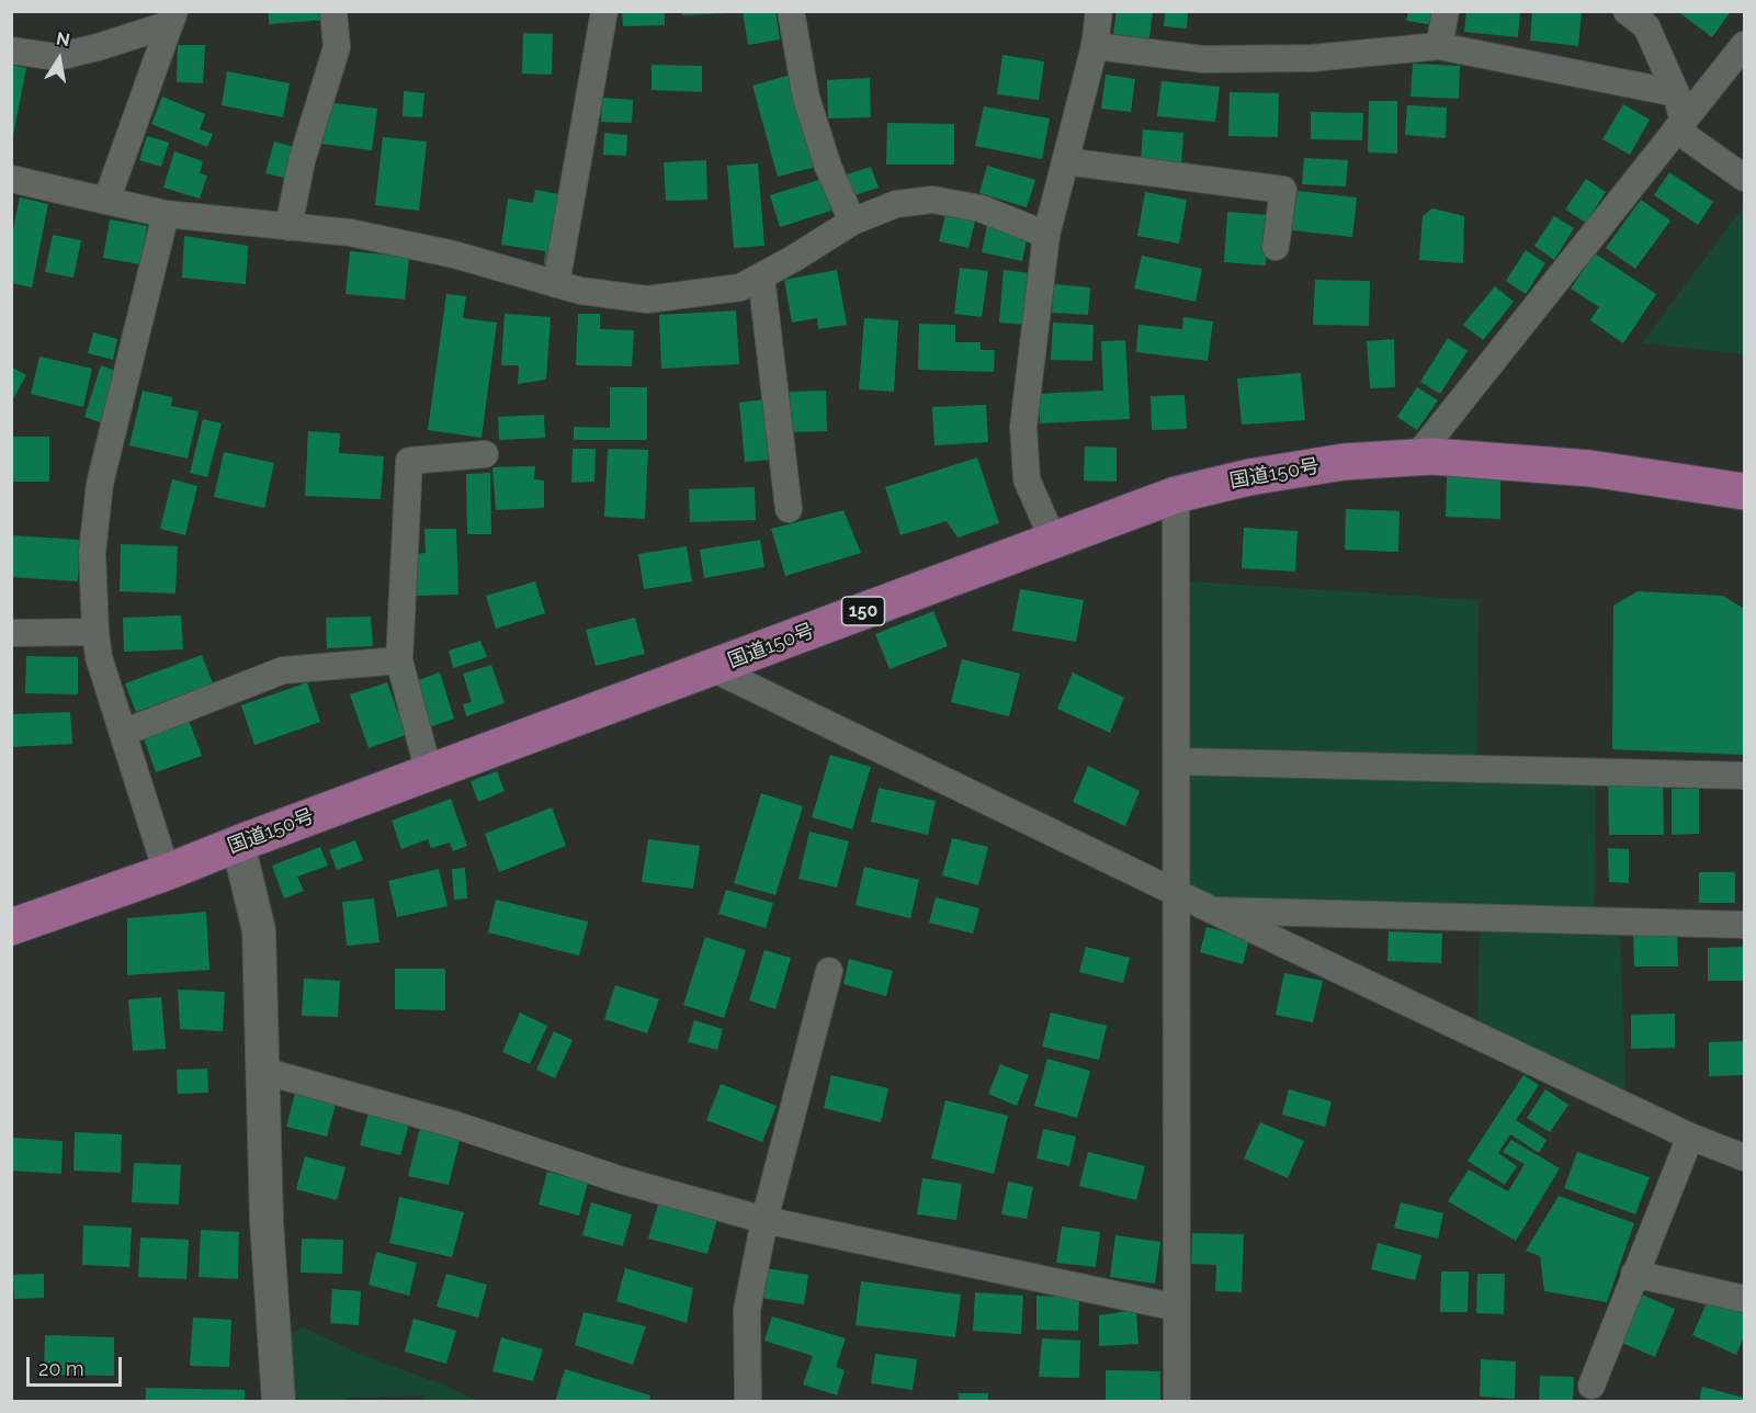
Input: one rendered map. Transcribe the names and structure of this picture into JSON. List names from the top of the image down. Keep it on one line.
{"streets":{"highway":["国道150号","150"]},"scale_bar":"20 m","north":"top"}
